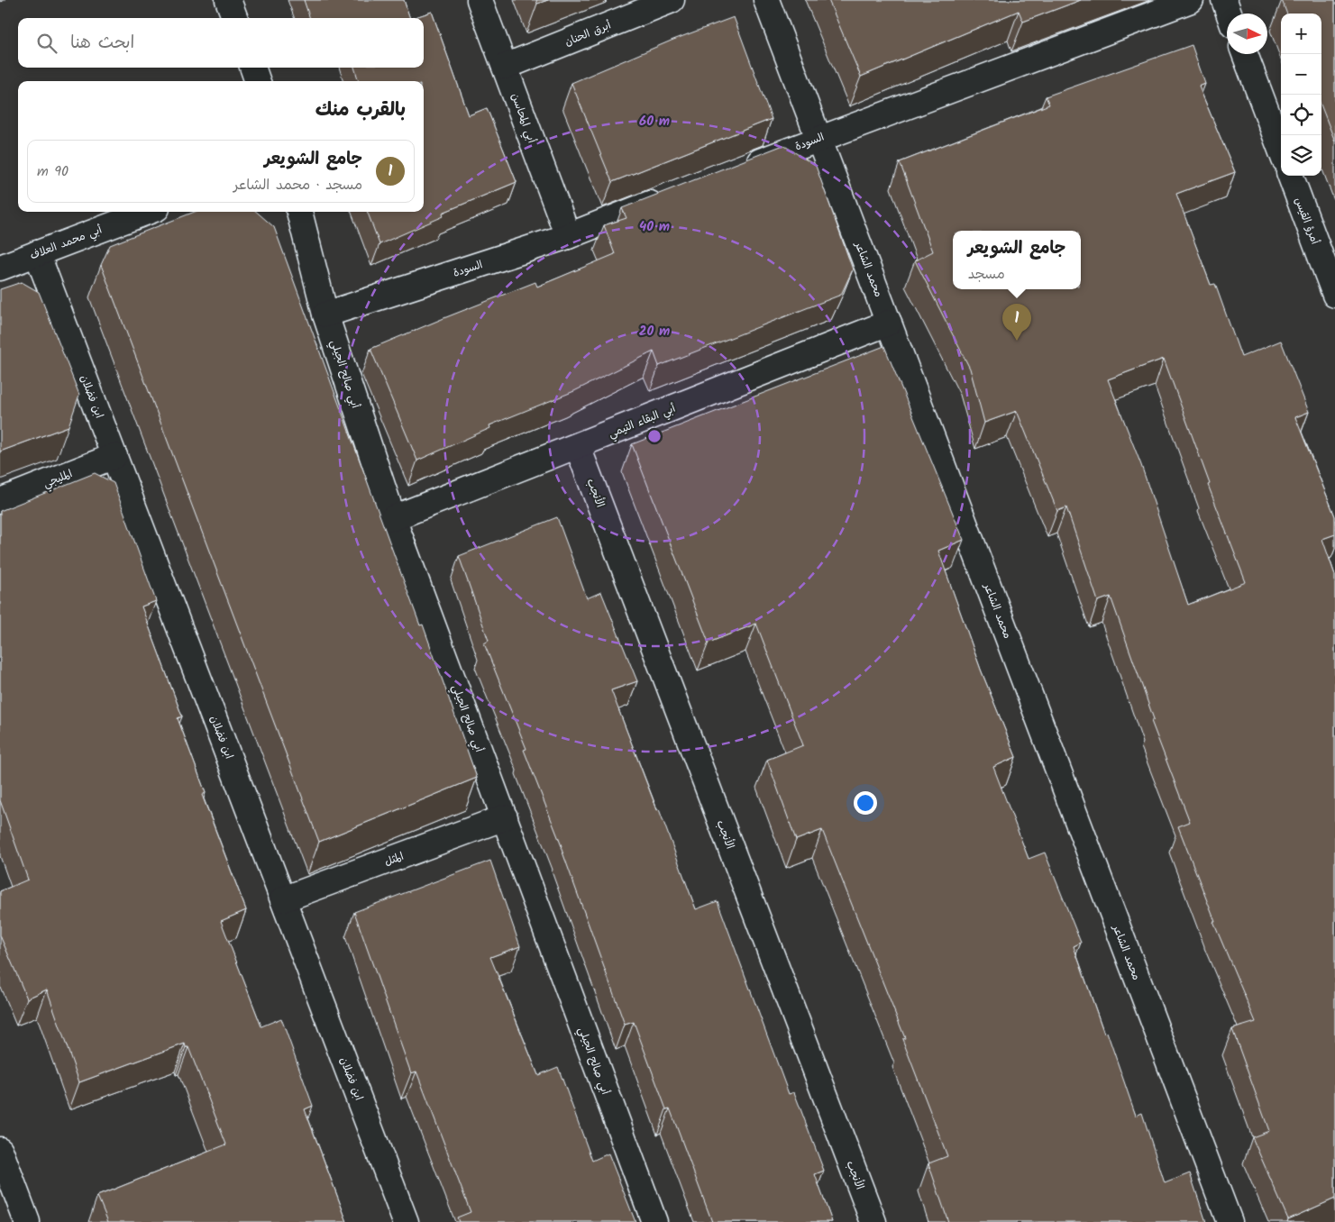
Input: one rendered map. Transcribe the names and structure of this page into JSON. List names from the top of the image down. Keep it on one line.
{"streets":{"street":["أبرق الحنان","أبي المحاسن","السودة","أمرؤ القيس","أبي محمد العلاف","محمد الشاعر","أبي صالح الجيلي","ابن فضلان","أبي البقاء التيمي","المليجي","الأنجب","المثل"]},"crossings":[["أبرق الحنان","أبي المحاسن"],["أبي المحاسن","السودة"],["السودة","محمد الشاعر"],["السودة","أبي صالح الجيلي"],["أبي محمد العلاف","ابن فضلان"],["محمد الشاعر","أبي البقاء التيمي"],["أبي صالح الجيلي","أبي البقاء التيمي"],["أبي صالح الجيلي","المثل"],["ابن فضلان","المليجي"],["ابن فضلان","المثل"],["أبي البقاء التيمي","الأنجب"]],"north":"right","page":{"map_buttons":["+","−"],"search":"ابحث هنا","heading":"بالقرب منك","list":[{"mark":"1","name":"جامع الشويعر","note":"مسجد · محمد الشاعر","value":"90 m"}],"popup":["جامع الشويعر","مسجد"],"pins":"1"},"rings":["60 m","40 m","20 m"]}
